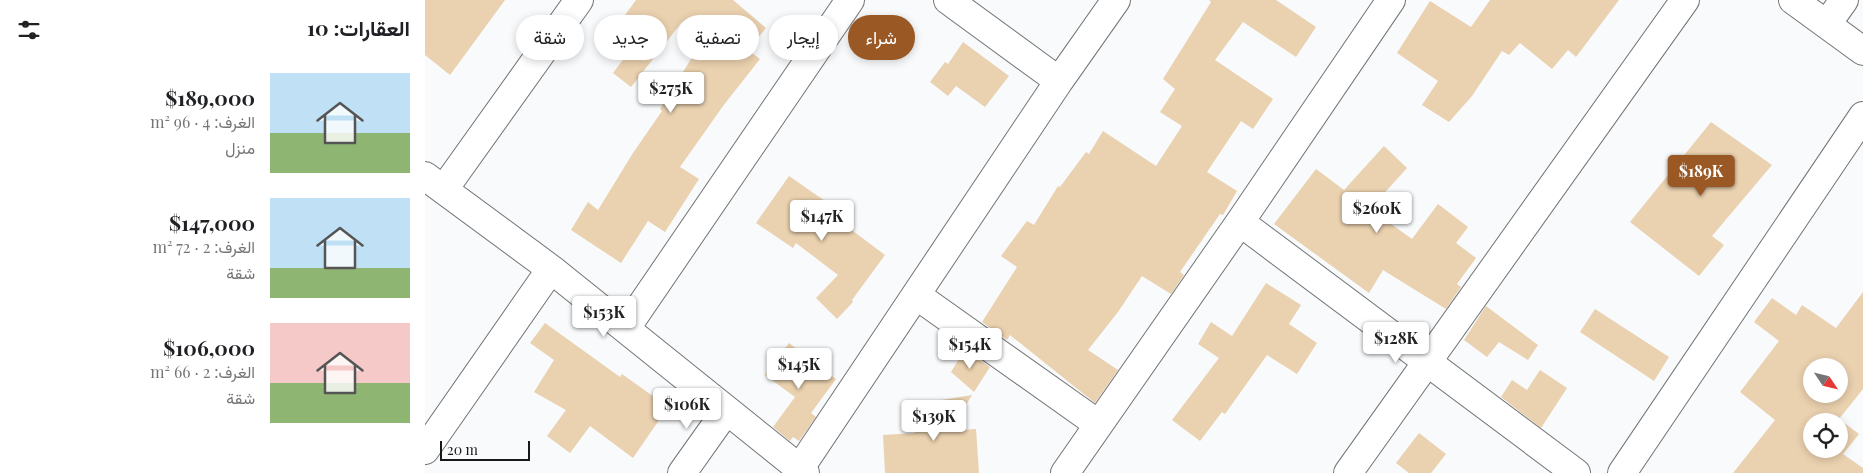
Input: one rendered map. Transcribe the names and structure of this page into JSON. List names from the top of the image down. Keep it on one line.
{"scale_bar":"20 m","north":"bottom right","page":{"heading":"العقارات: 10","chip":["شراء","إيجار","تصفية","جديد","شقة"],"list":[{"name":"$189,000","note":"الغرف: 4 · 96 m² · منزل"},{"name":"$147,000","note":"الغرف: 2 · 72 m² · شقة"},{"name":"$106,000","note":"الغرف: 2 · 66 m² · شقة"}],"price":["$275K","$189K","$260K","$147K","$153K","$128K","$154K","$145K","$106K","$139K"],"scale":"20 m"}}
